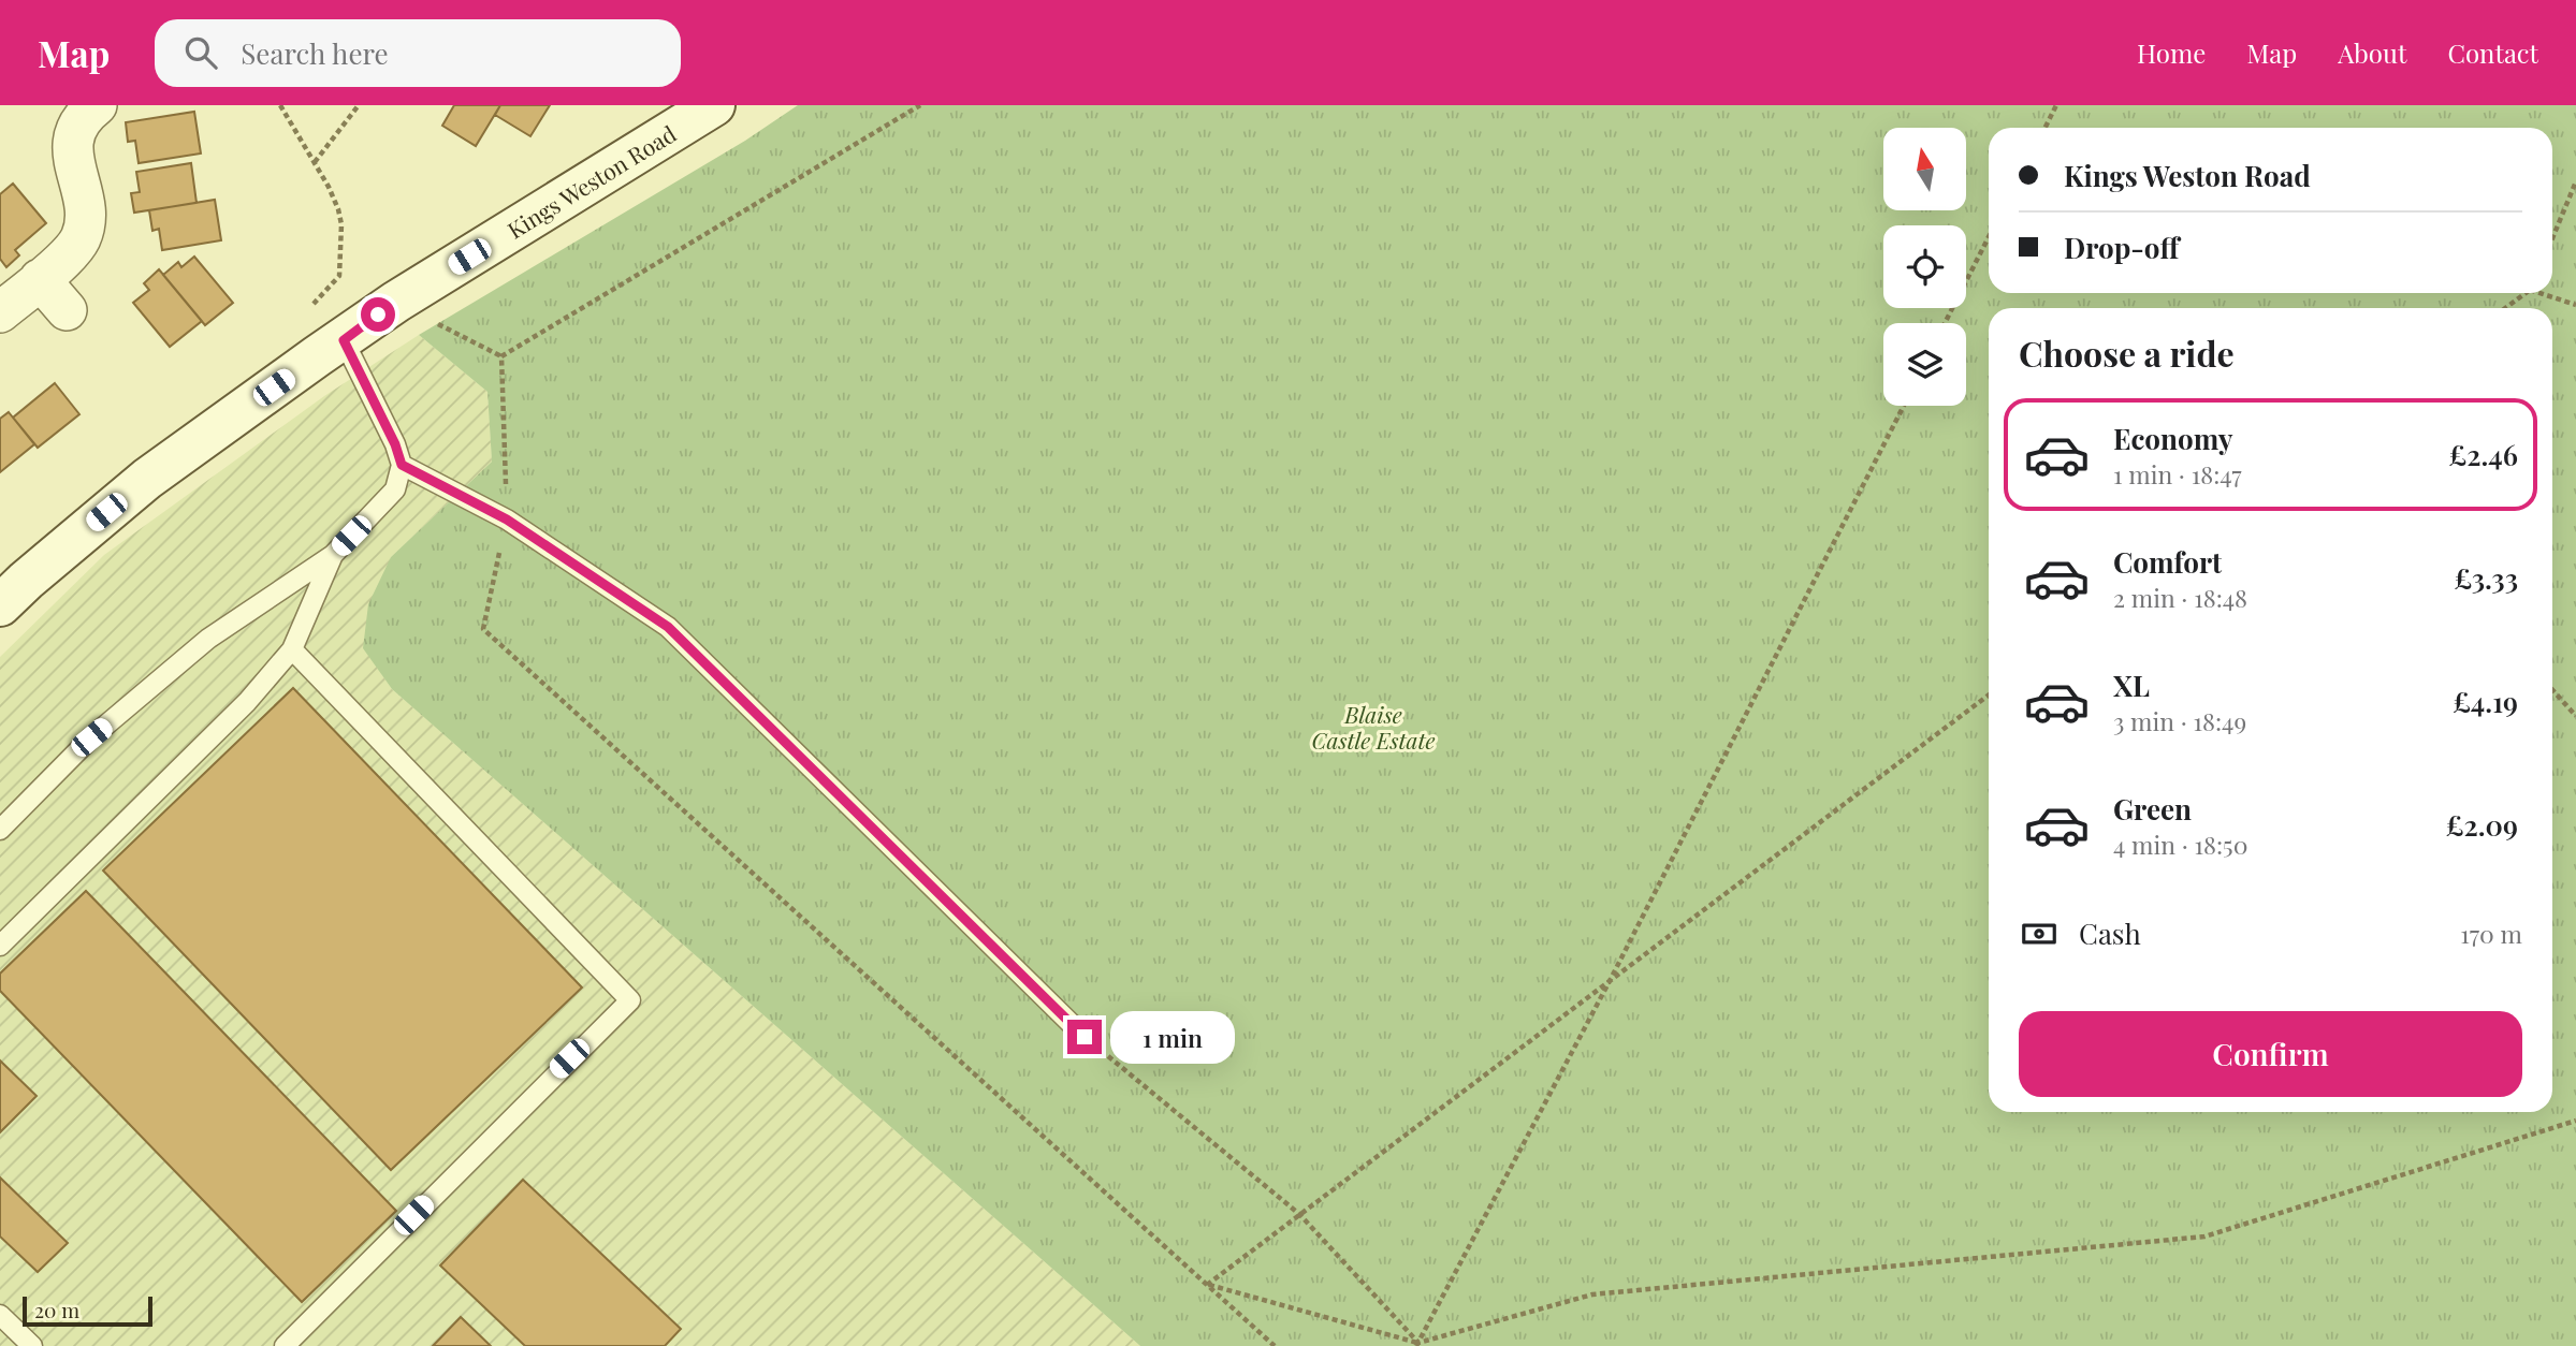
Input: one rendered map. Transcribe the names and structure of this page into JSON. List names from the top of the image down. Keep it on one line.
{"streets":{"main road":["Kings Weston Road"]},"parks":["Blaise Castle Estate"],"scale_bar":"20 m","north":"top","page":{"header":"Map","search":"Search here","nav":["Home","Map","About","Contact"],"banner":["Kings Weston Road","Drop-off"],"heading":"Choose a ride","list":[{"name":"Economy","note":"1 min · 18:47","value":"£2.46"},{"name":"Comfort","note":"2 min · 18:48","value":"£3.33"},{"name":"XL","note":"3 min · 18:49","value":"£4.19"},{"name":"Green","note":"4 min · 18:50","value":"£2.09"}],"pay":["Cash","170 m"],"buttons":"Confirm","bubble":"1 min","scale":"20 m"}}
